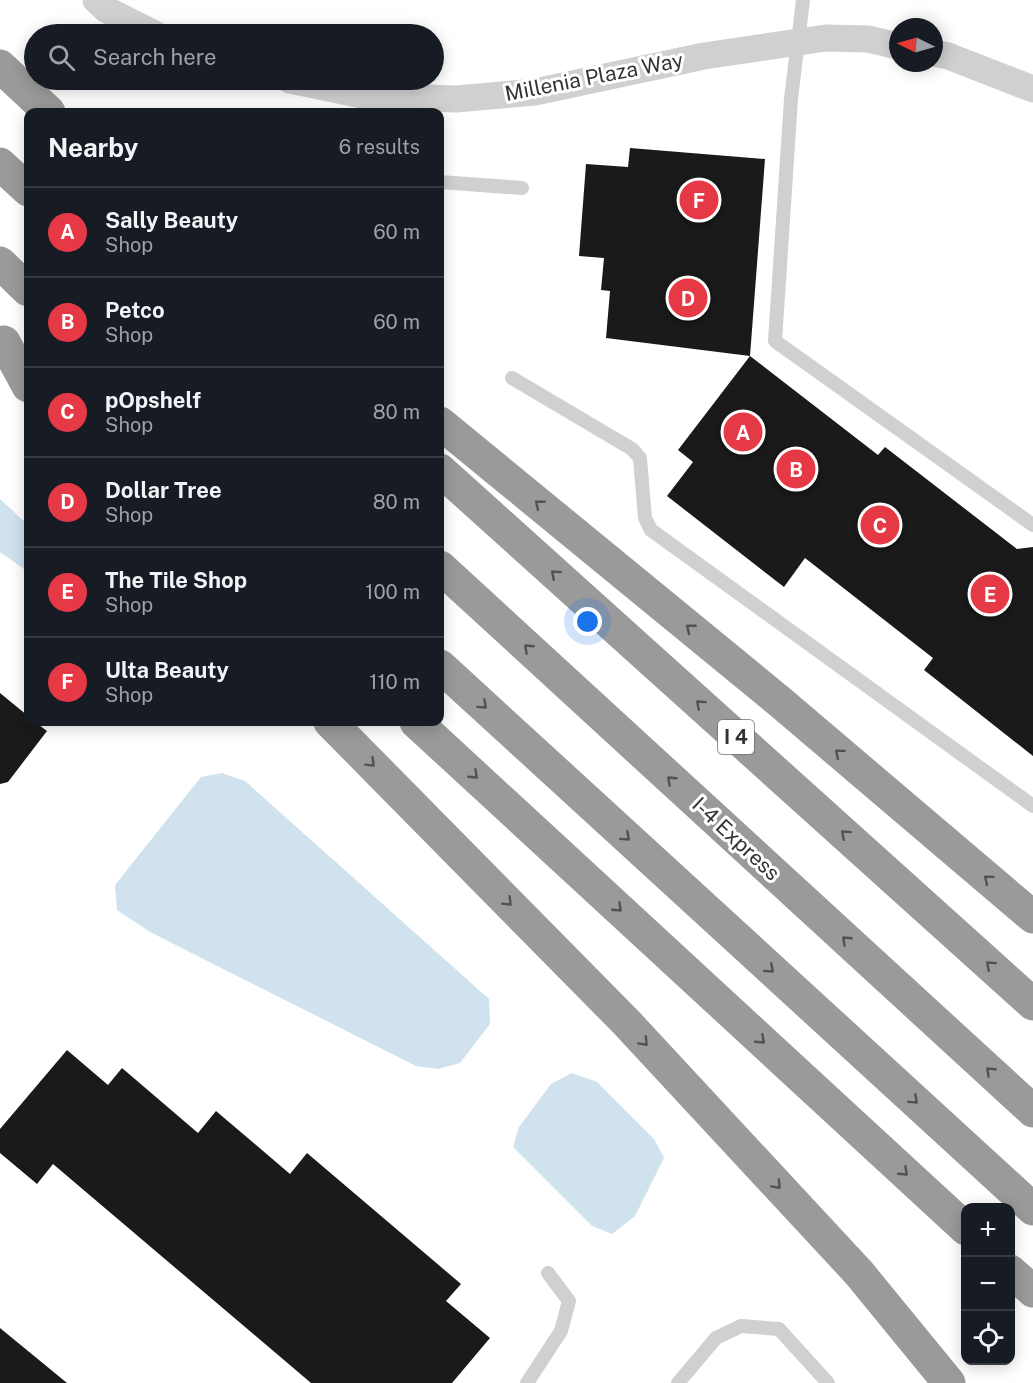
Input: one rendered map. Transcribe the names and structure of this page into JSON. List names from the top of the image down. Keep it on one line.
{"streets":{"highway":["I 4","I-4 Express"],"street":["Millenia Plaza Way"]},"north":"left","page":{"search":"Search here","heading":["Nearby","6 results"],"pins":["F","D","A","B","C","E"],"list":[{"mark":"A","name":"Sally Beauty","note":"Shop","value":"60 m"},{"mark":"B","name":"Petco","note":"Shop","value":"60 m"},{"mark":"C","name":"pOpshelf","note":"Shop","value":"80 m"},{"mark":"D","name":"Dollar Tree","note":"Shop","value":"80 m"},{"mark":"E","name":"The Tile Shop","note":"Shop","value":"100 m"},{"mark":"F","name":"Ulta Beauty","note":"Shop","value":"110 m"}],"map_buttons":["+","−"]}}
